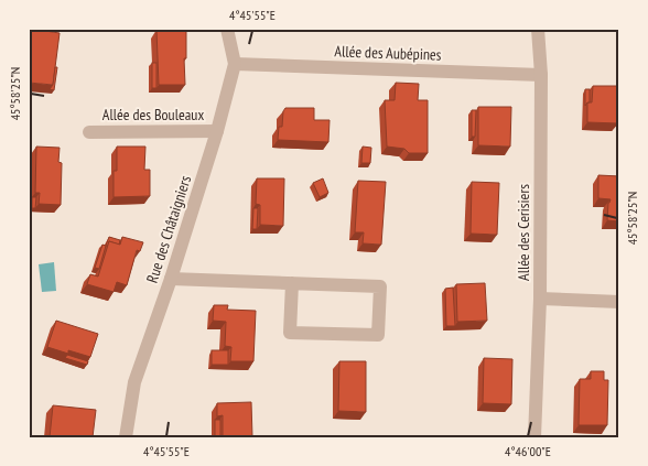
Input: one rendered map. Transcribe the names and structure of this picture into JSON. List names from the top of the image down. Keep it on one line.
{"streets":{"street":["Allée des Aubépines","Allée des Bouleaux","Rue des Châtaigniers","Allée des Cerisiers"]},"crossings":[["Allée des Aubépines","Rue des Châtaigniers"],["Allée des Aubépines","Allée des Cerisiers"],["Allée des Bouleaux","Rue des Châtaigniers"]],"coordinates":["4°45'55\"E","45°58'25\"N","4°46'00\"E"]}
